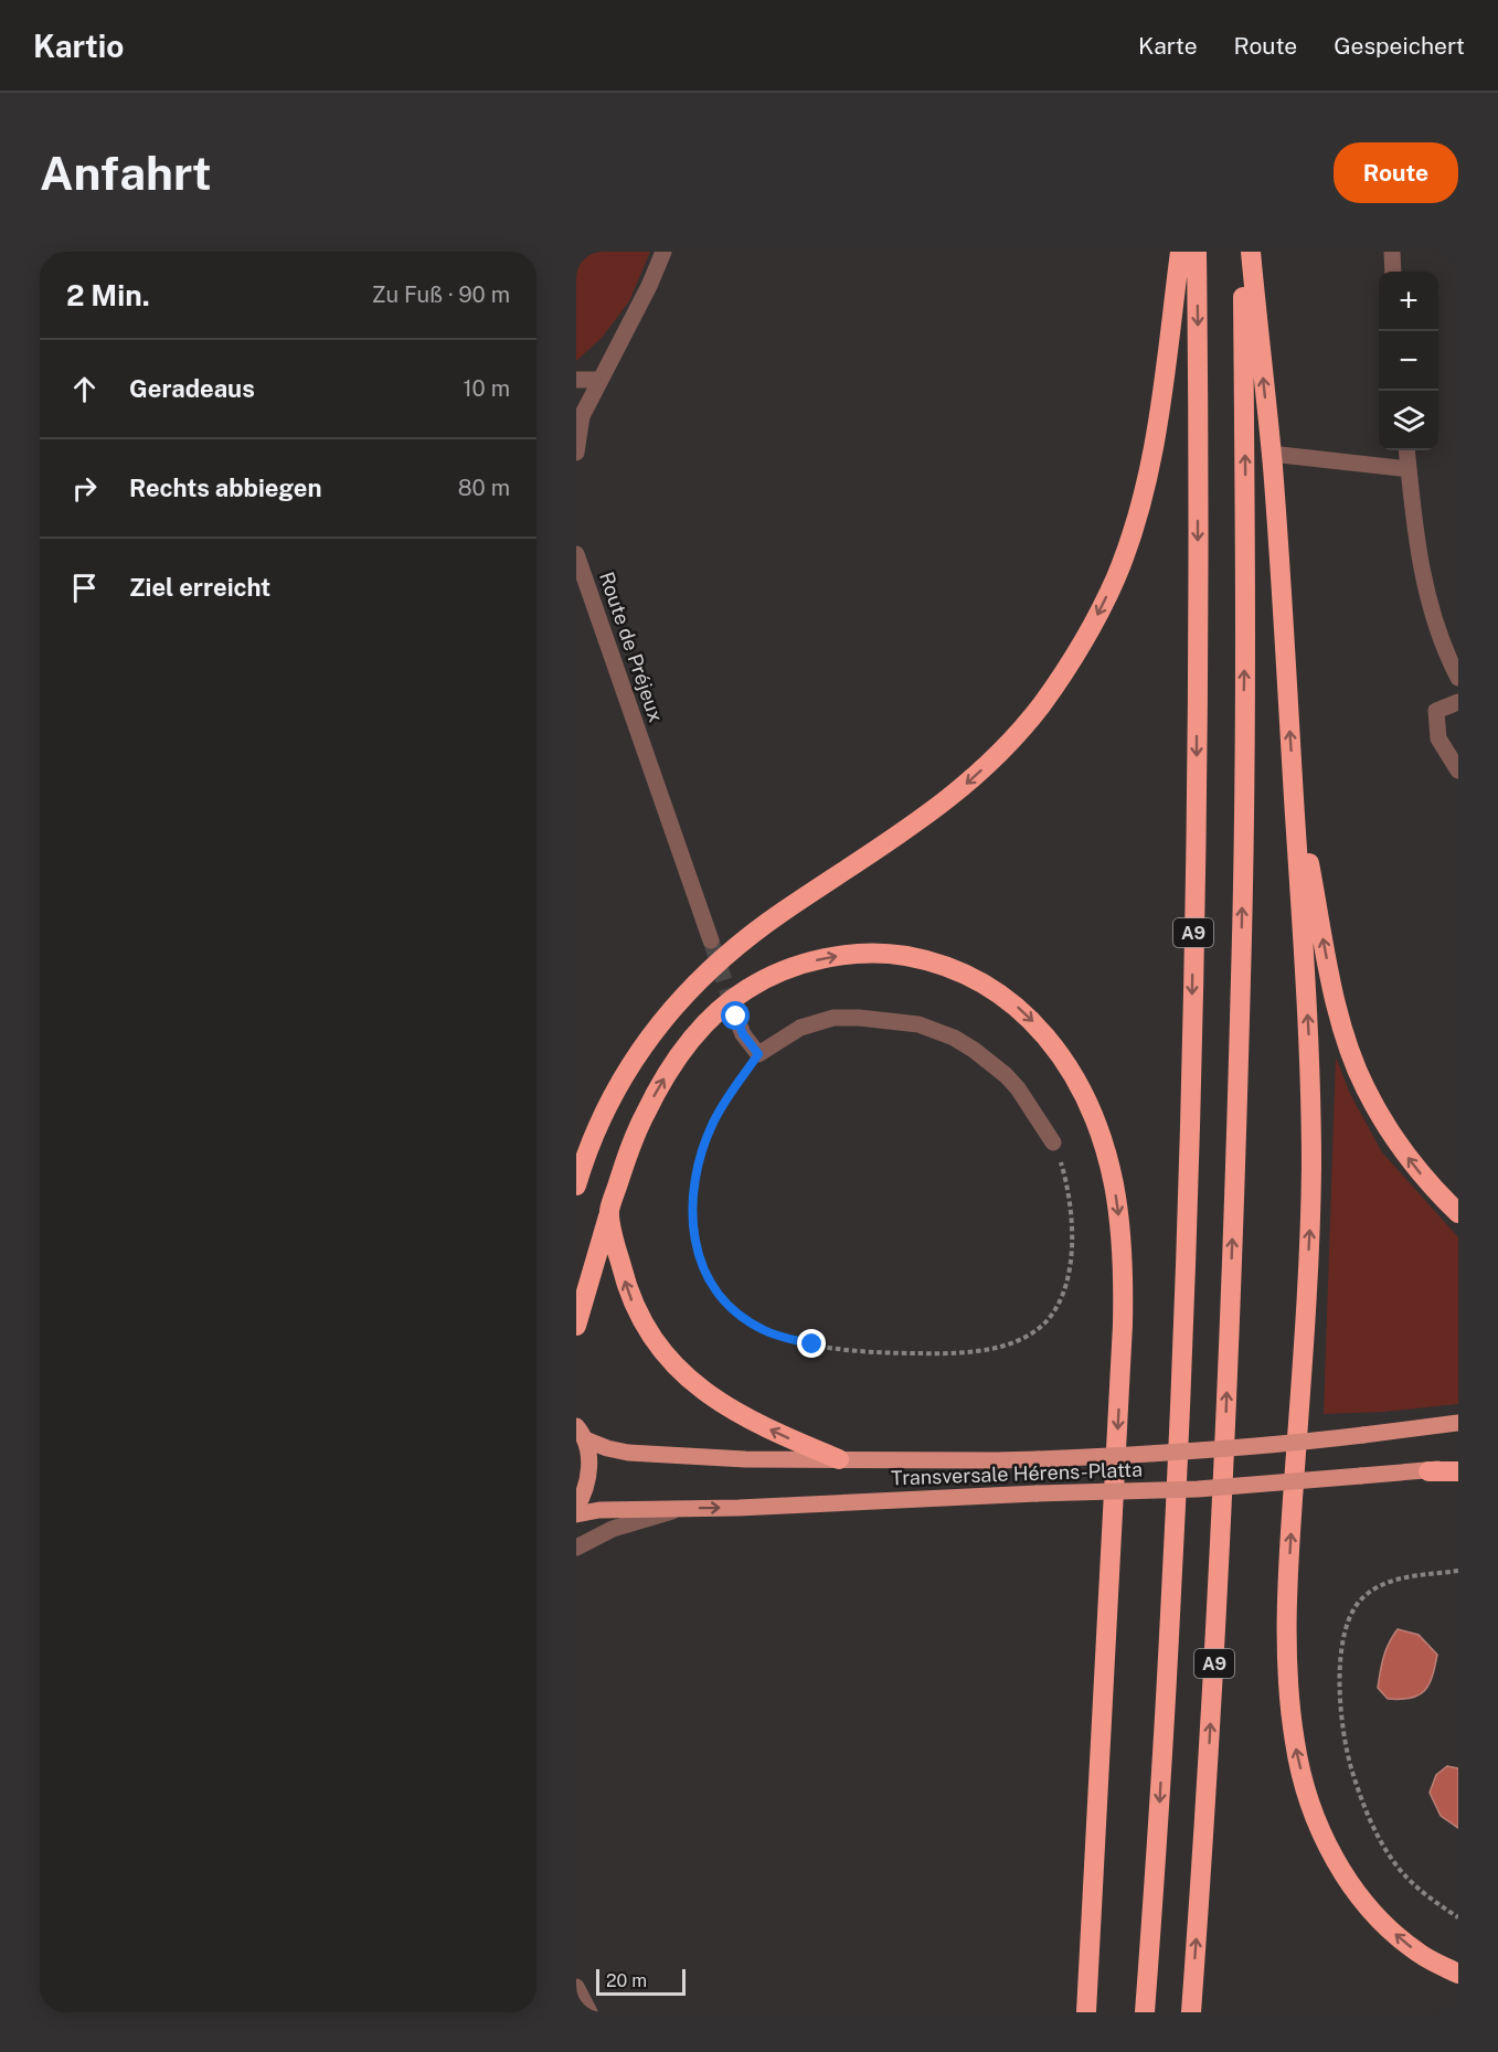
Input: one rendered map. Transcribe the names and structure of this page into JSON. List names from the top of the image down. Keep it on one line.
{"streets":{"highway":["A9"],"main road":["Transversale Hérens-Platta"],"street":["Route de Préjeux"]},"scale_bar":"20 m","page":{"header":"Kartio","nav":["Karte","Route","Gespeichert"],"buttons":"Route","title":"Anfahrt","heading":["2 Min.","Zu Fuß · 90 m"],"map_buttons":["+","−"],"list":[["Geradeaus","10 m"],["Rechts abbiegen","80 m"],"Ziel erreicht"],"scale":"20 m"}}
